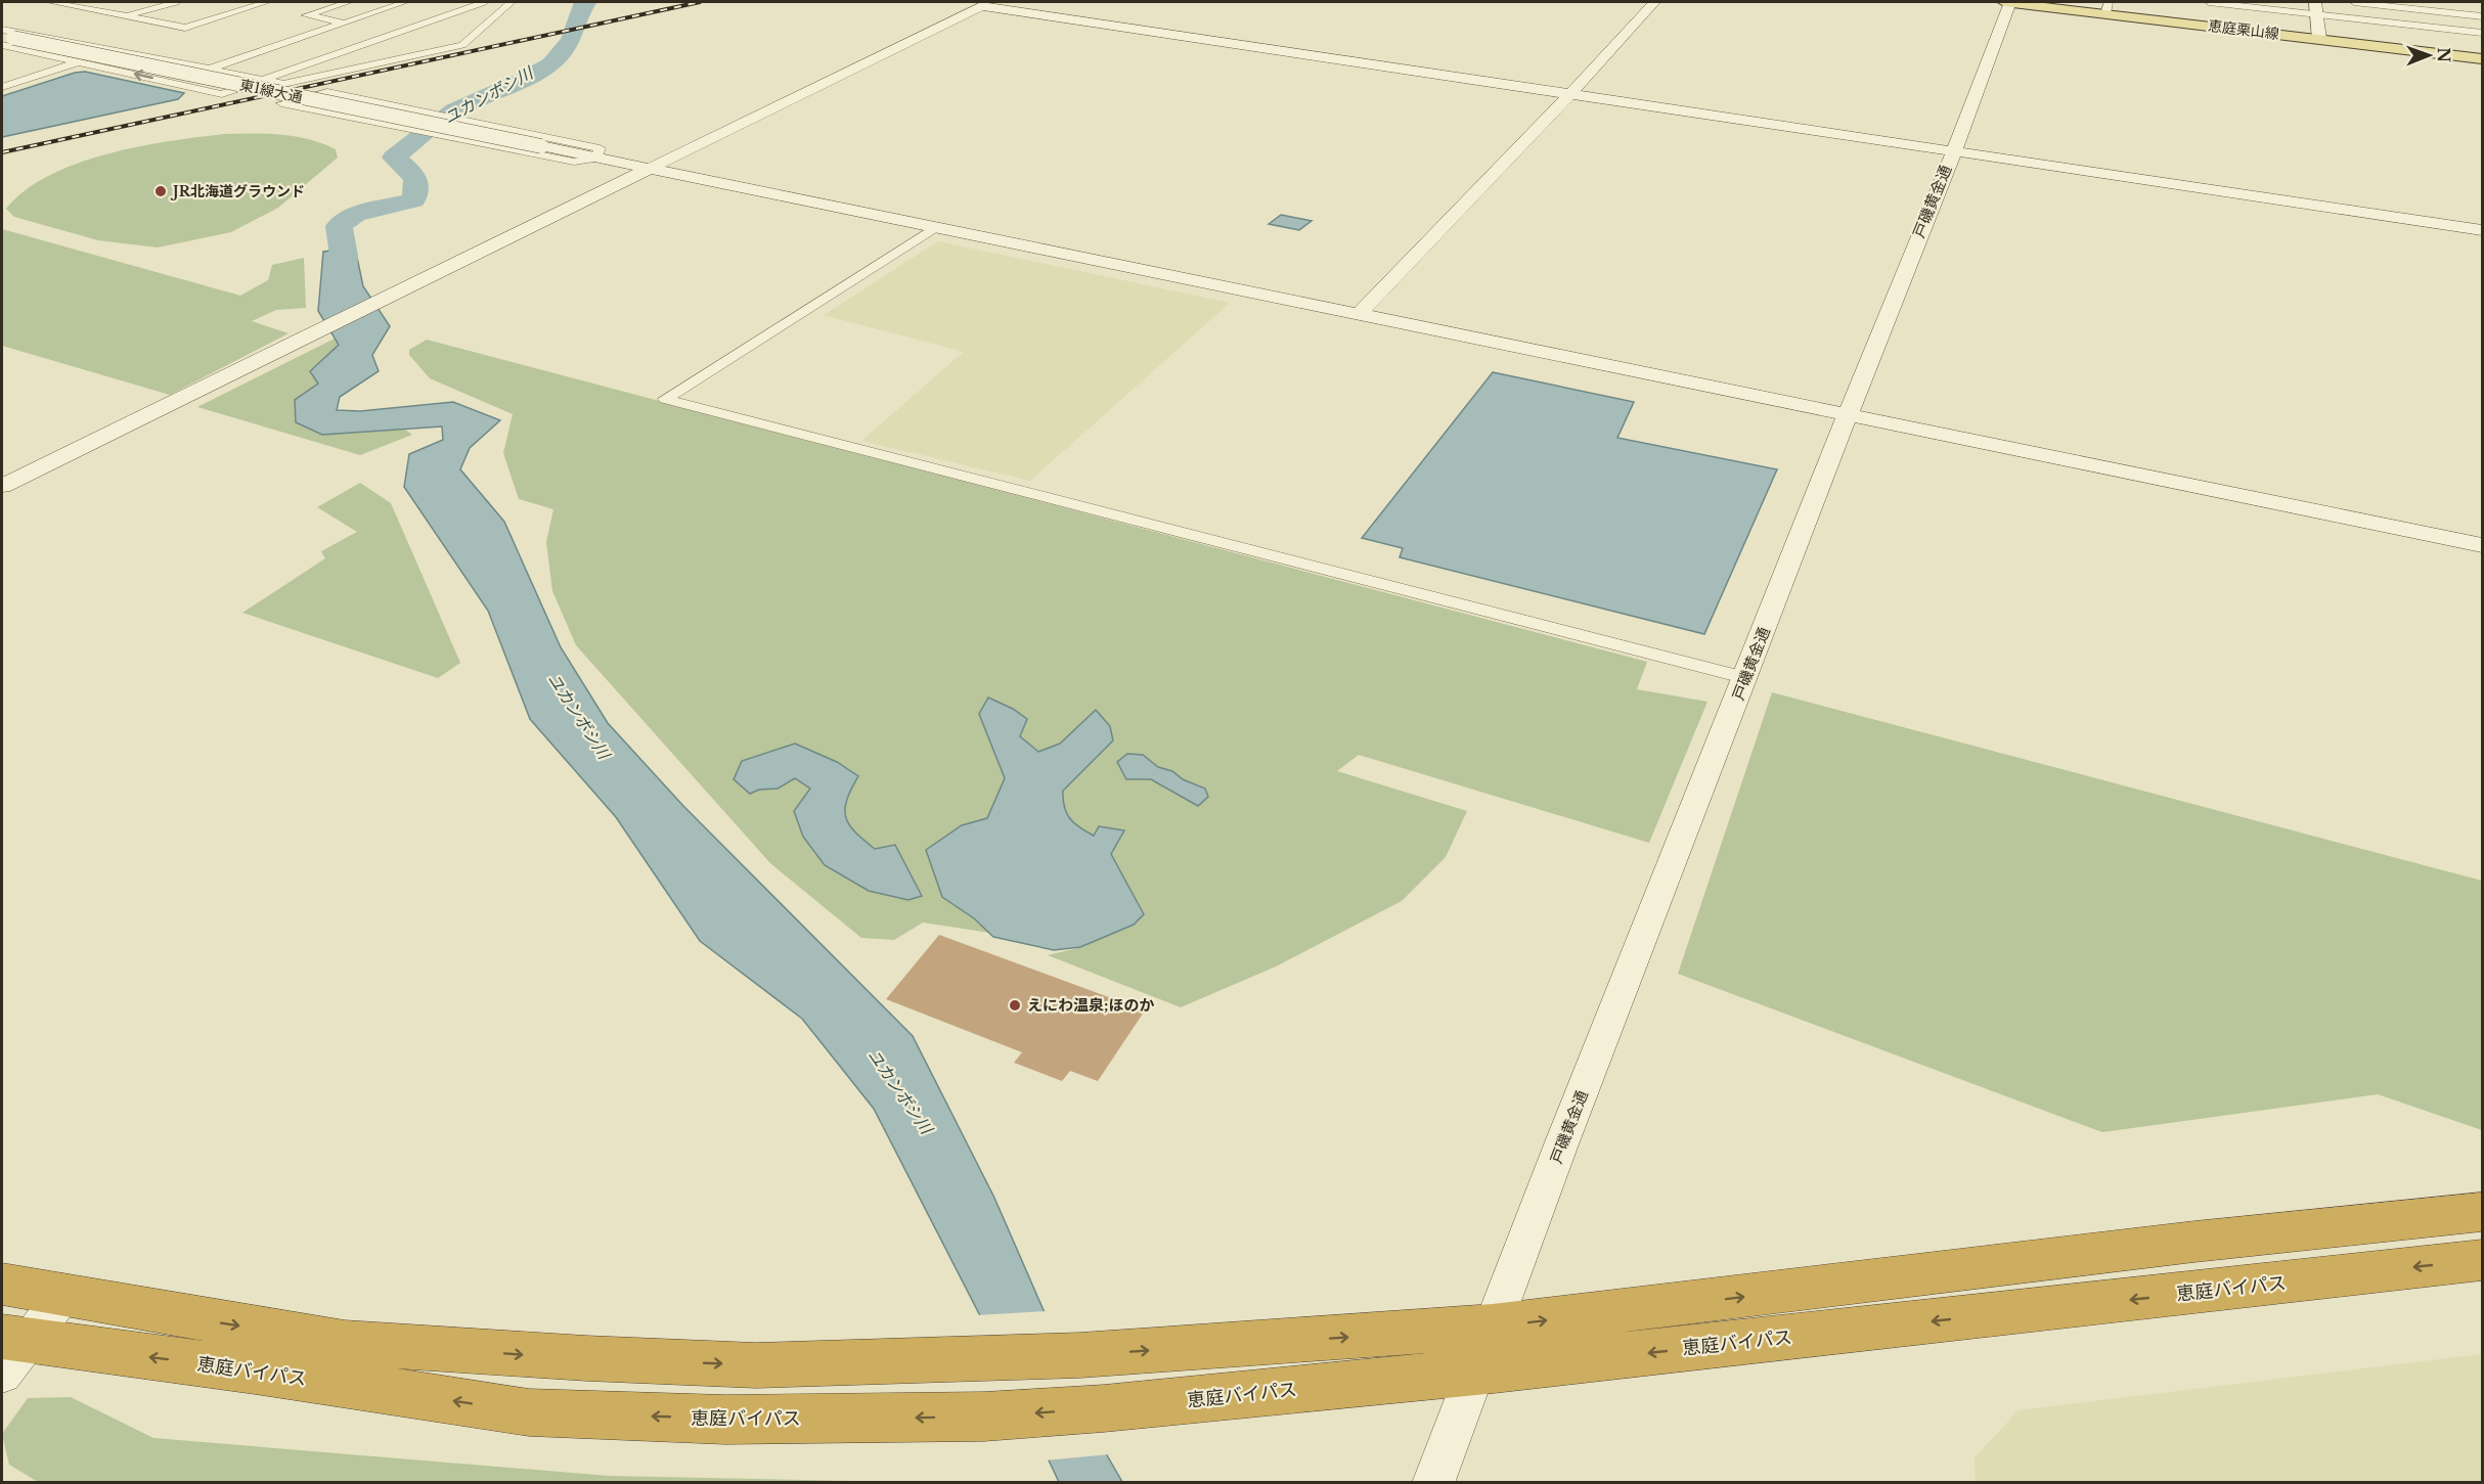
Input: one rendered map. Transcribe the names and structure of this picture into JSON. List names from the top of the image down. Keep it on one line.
{"streets":{"highway":["恵庭バイパス"],"main road":["恵庭栗山線"],"street":["東1線大通","戸磯黄金通"]},"crossings":[["恵庭栗山線","戸磯黄金通"],["東1線大通","戸磯黄金通"],["戸磯黄金通","恵庭バイパス"]],"water":["ユカンボシ川"],"places":["JR北海道グラウンド","えにわ温泉;ほのか"],"north":"right"}
